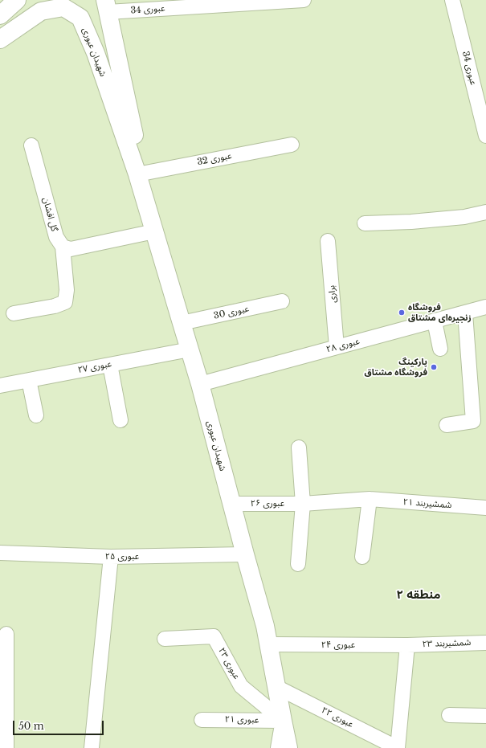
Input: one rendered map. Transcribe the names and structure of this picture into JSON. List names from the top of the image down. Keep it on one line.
{"streets":{"main road":["شهیدان عبوری"],"street":["عبوری 34","عبوری 32","گل افشان","براری","عبوری 30","عبوری ۲۸","عبوری ۲۷","عبوری ۲۶","شمشیربند ۲۱","عبوری ۲۵","شمشیربند ۲۳","عبوری ۲۴","عبوری ۲۳","عبوری ۲۲","عبوری ۲۱"]},"crossings":[["عبوری 34","شهیدان عبوری"],["شهیدان عبوری","عبوری 32"],["شهیدان عبوری","عبوری 30"],["شهیدان عبوری","عبوری ۲۸"],["شهیدان عبوری","عبوری ۲۷"],["شهیدان عبوری","عبوری ۲۶"],["شهیدان عبوری","عبوری ۲۵"],["شهیدان عبوری","عبوری ۲۴"],["شهیدان عبوری","عبوری ۲۳"],["شهیدان عبوری","عبوری ۲۲"],["شهیدان عبوری","عبوری ۲۱"],["براری","عبوری ۲۸"],["عبوری ۲۶","شمشیربند ۲۱"],["شمشیربند ۲۳","عبوری ۲۴"],["عبوری ۲۳","عبوری ۲۱"]],"districts":["منطقه ۲"],"places":["فروشگاه زنجیره‌ای مشتاق","پارکینگ فروشگاه مشتاق"],"scale_bar":"50 m"}
